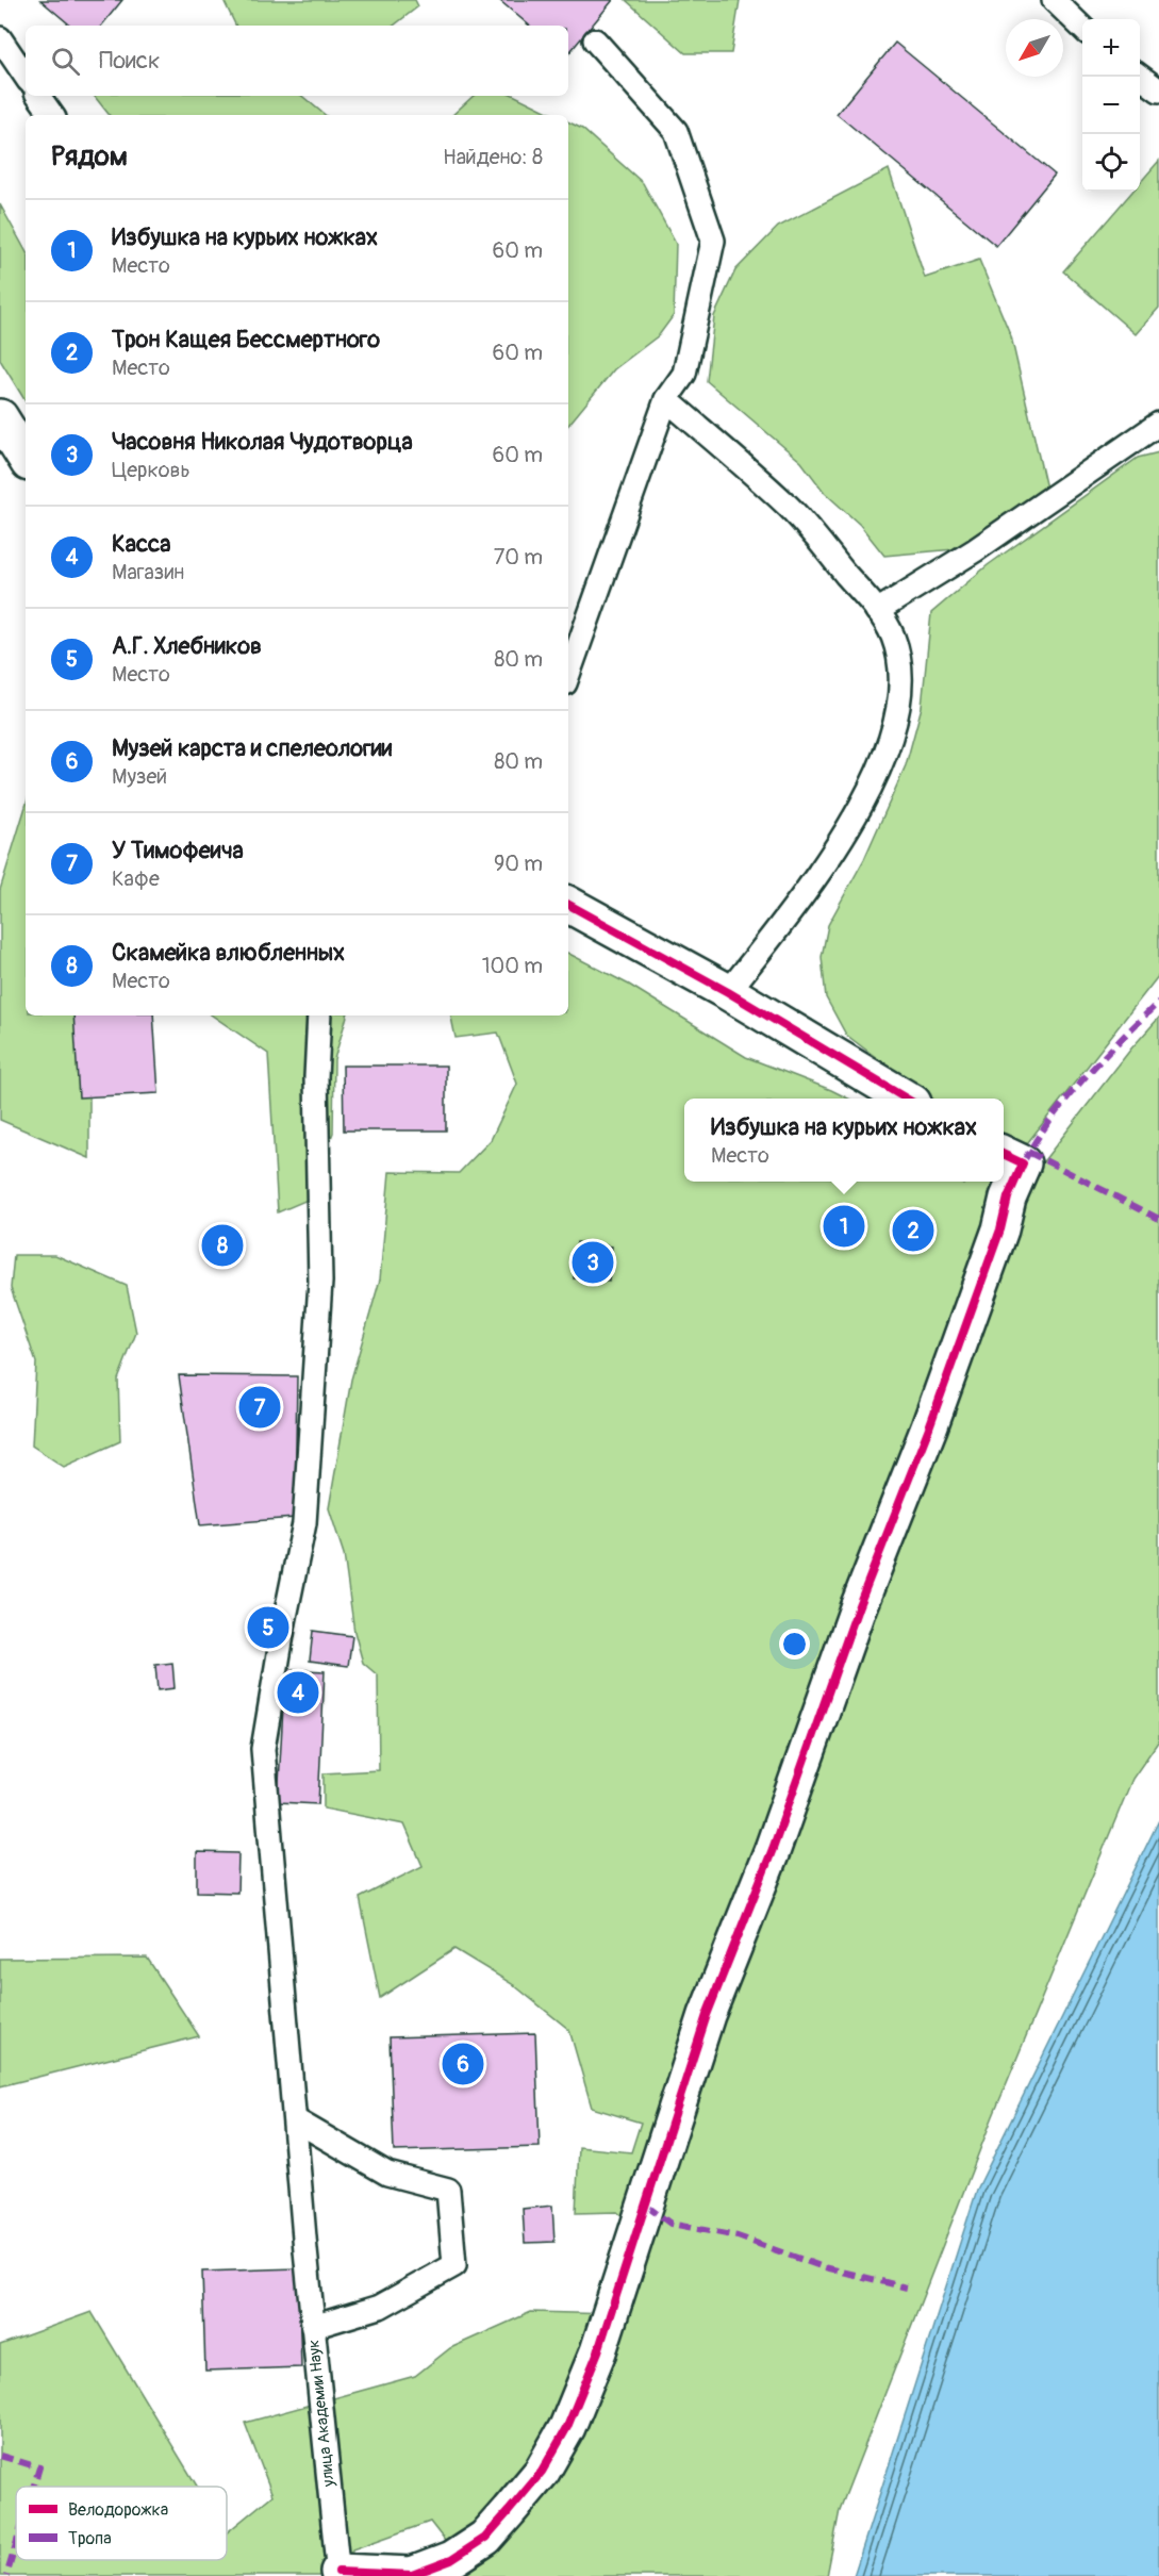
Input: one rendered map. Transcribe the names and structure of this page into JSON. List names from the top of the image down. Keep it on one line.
{"streets":{"lane":["улица Академии Наук"]},"legend":["Велодорожка","Тропа"],"north":"bottom left","page":{"map_buttons":["+","−"],"search":"Поиск","heading":["Рядом","Найдено: 8"],"list":[{"mark":"1","name":"Избушка на курьих ножках","note":"Место","value":"60 m"},{"mark":"2","name":"Трон Кащея Бессмертного","note":"Место","value":"60 m"},{"mark":"3","name":"Часовня Николая Чудотворца","note":"Церковь","value":"60 m"},{"mark":"4","name":"Касса","note":"Магазин","value":"70 m"},{"mark":"5","name":"А.Г. Хлебников","note":"Место","value":"80 m"},{"mark":"6","name":"Музей карста и спелеологии","note":"Музей","value":"80 m"},{"mark":"7","name":"У Тимофеича","note":"Кафе","value":"90 m"},{"mark":"8","name":"Скамейка влюбленных","note":"Место","value":"100 m"}],"popup":["Избушка на курьих ножках","Место"],"pins":["1","2","8","3","7","5","4","6"]}}
